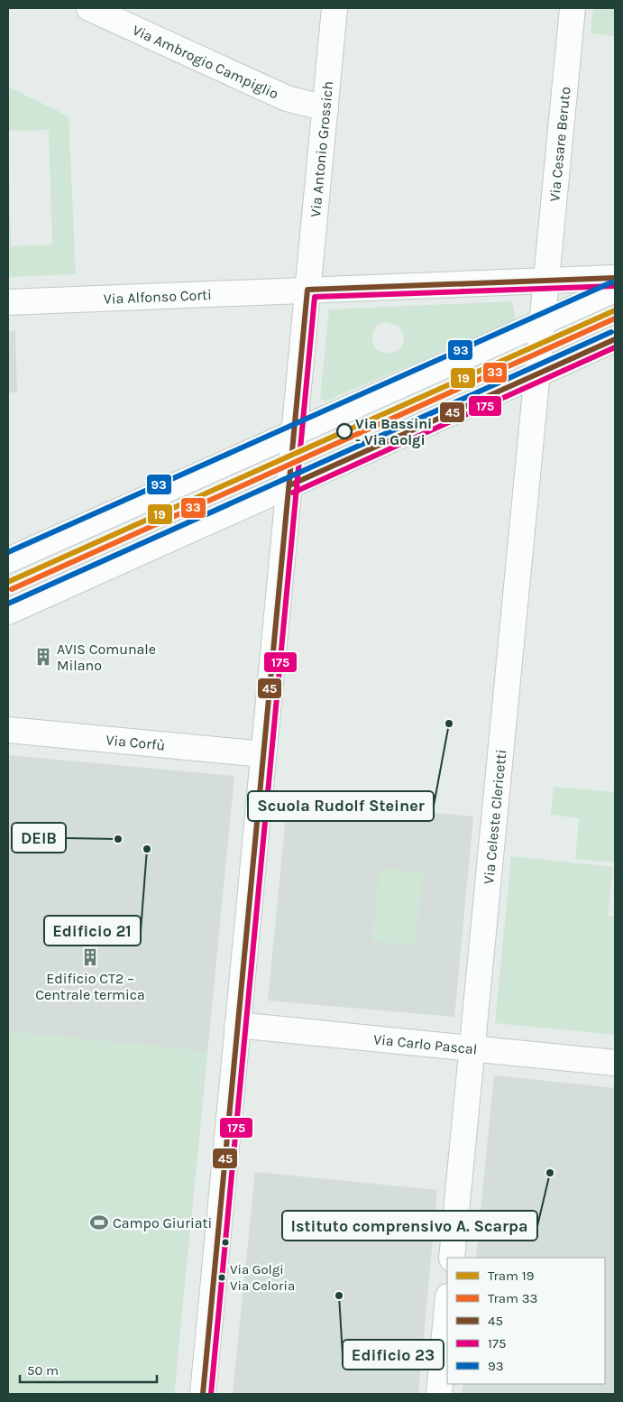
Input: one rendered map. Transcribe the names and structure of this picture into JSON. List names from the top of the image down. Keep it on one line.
{"streets":{"street":["Via Ambrogio Campiglio","Via Cesare Beruto","Via Antonio Grossich","Via Alfonso Corti","Via Corfù","Via Celeste Clericetti","Via Carlo Pascal"]},"crossings":[["Via Ambrogio Campiglio","Via Antonio Grossich"],["Via Cesare Beruto","Via Alfonso Corti"],["Via Cesare Beruto","Via Celeste Clericetti"],["Via Antonio Grossich","Via Alfonso Corti"],["Via Antonio Grossich","Via Corfù"],["Via Antonio Grossich","Via Carlo Pascal"],["Via Celeste Clericetti","Via Carlo Pascal"]],"places":{"other":["Via Bassini - Via Golgi","Scuola Rudolf Steiner","DEIB","Edificio 21","Istituto comprensivo A. Scarpa","Via Golgi Via Celoria","Edificio 23"],"building":["AVIS Comunale Milano","Edificio CT2 – Centrale termica"],"sports":["Campo Giuriati"]},"lines":["transit line 45","transit line 93","transit line 175","tram line 19","tram line 33"],"legend":["Tram 19","Tram 33","45","175","93"],"scale_bar":"50 m"}
